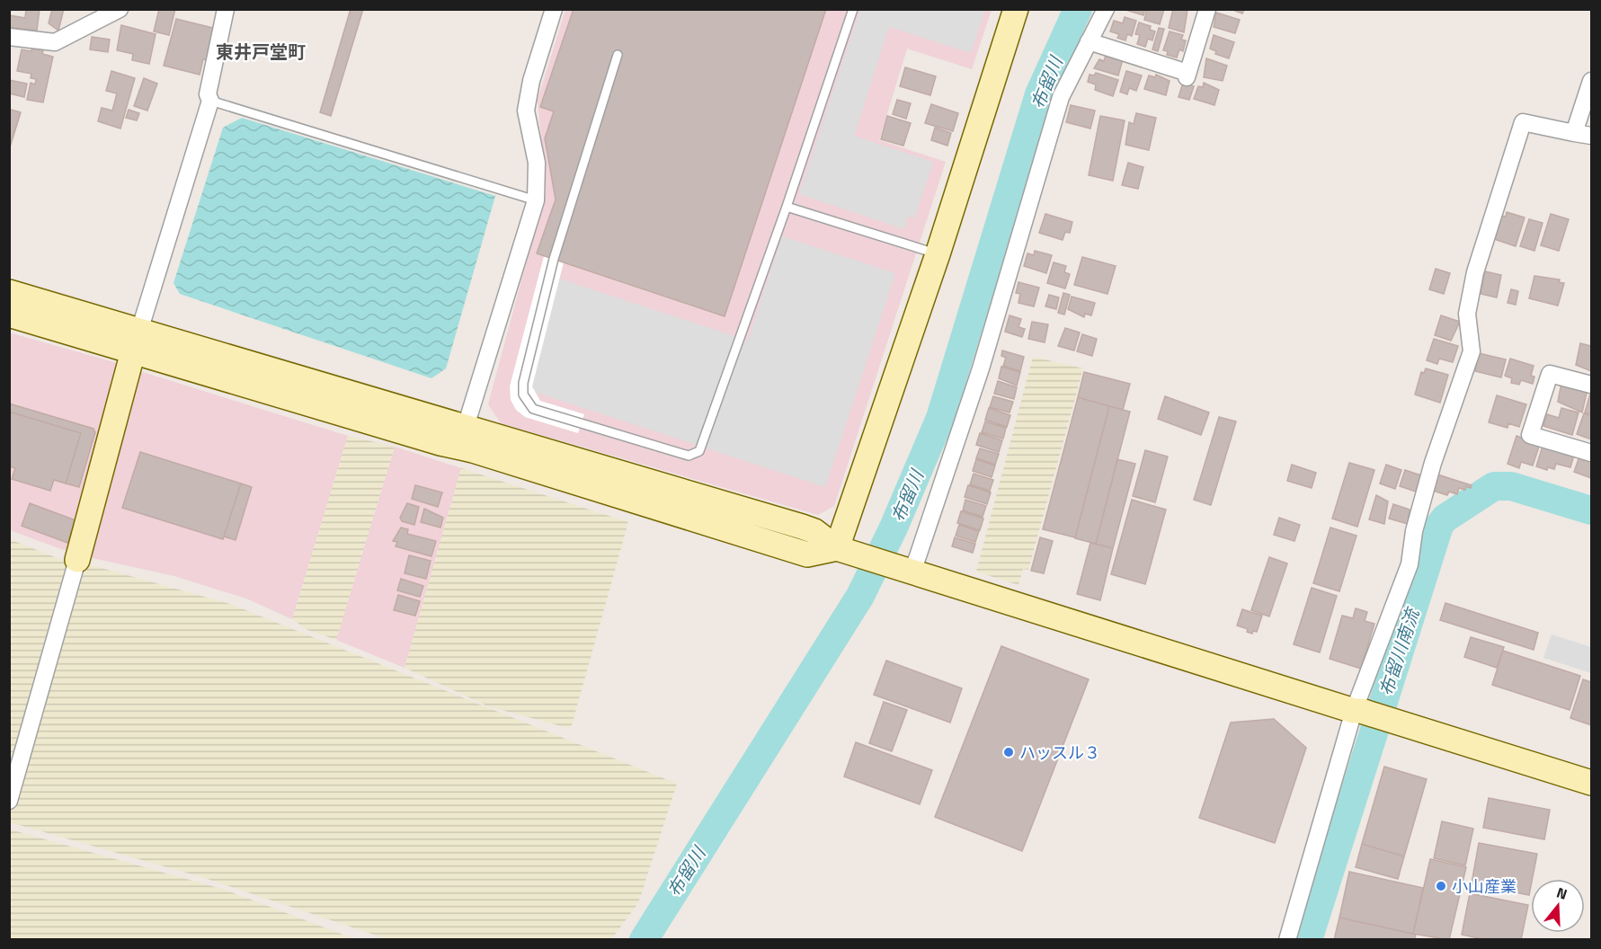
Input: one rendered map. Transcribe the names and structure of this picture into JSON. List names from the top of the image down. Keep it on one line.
{"districts":["東井戸堂町"],"water":["布留川","布留川南流"],"places":["ハッスル３","小山産業"],"north":"top"}
